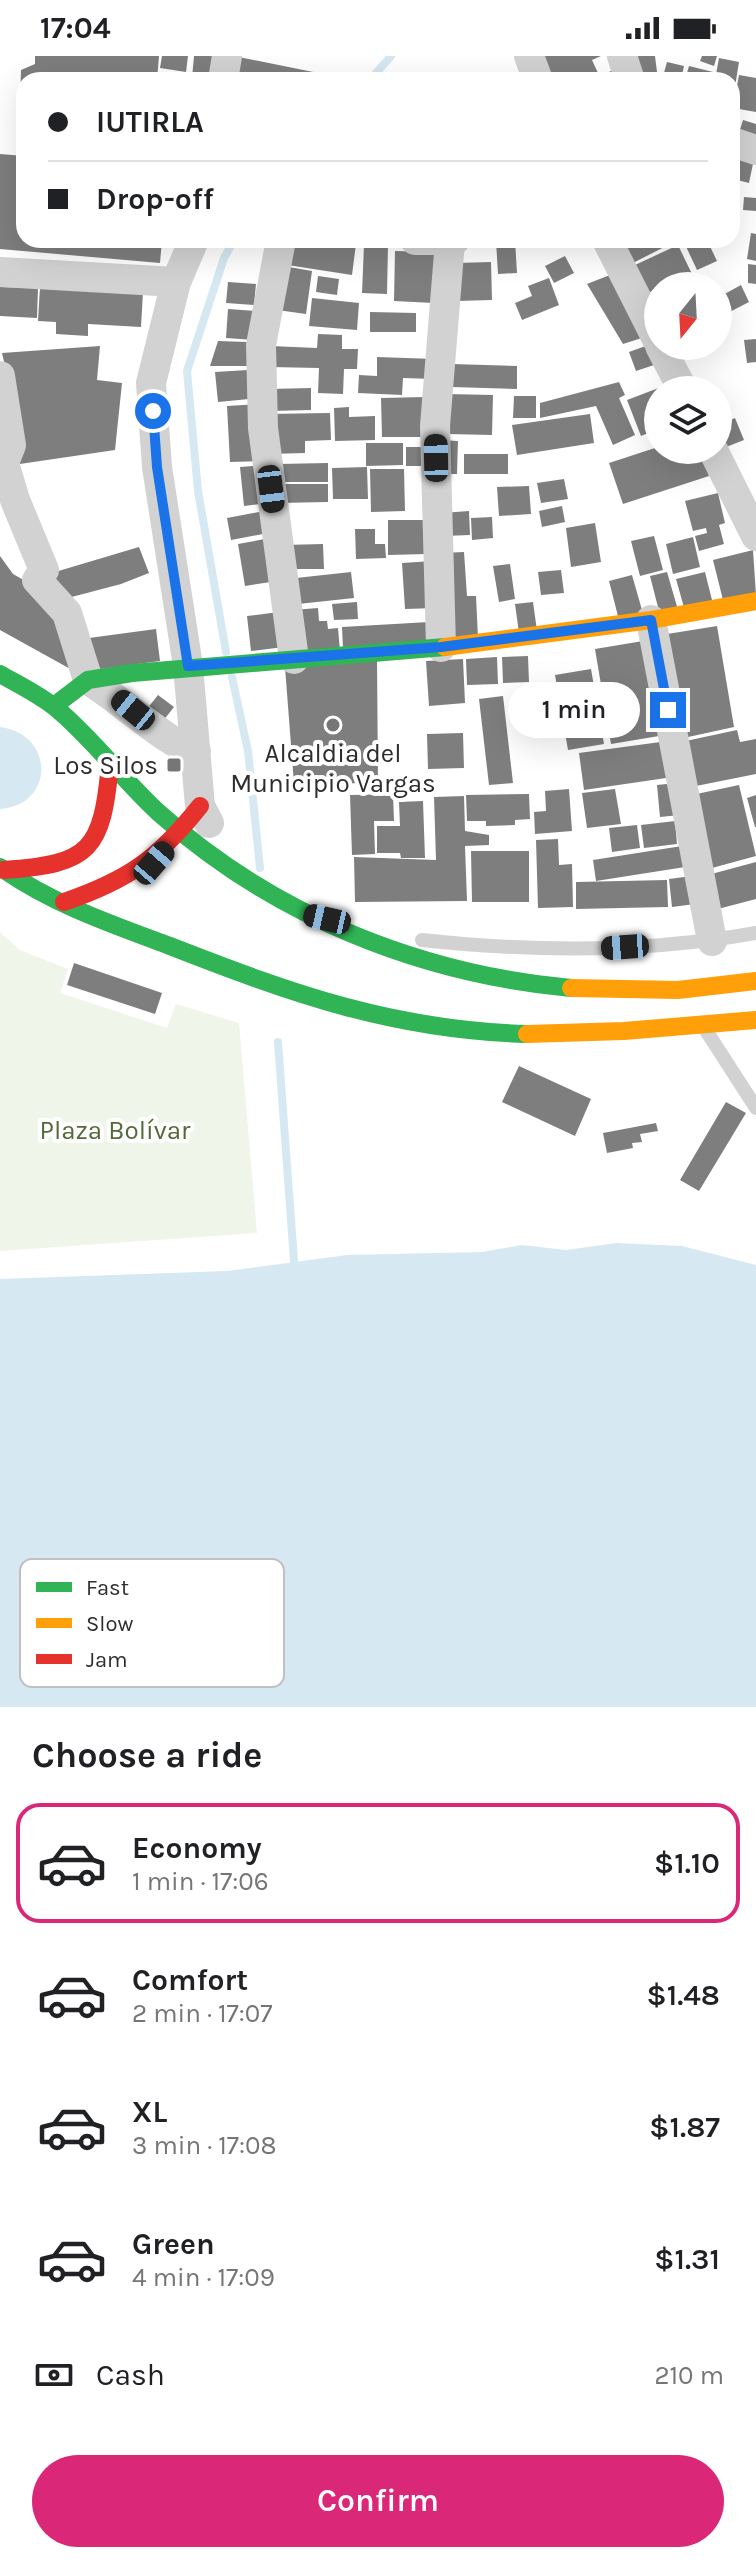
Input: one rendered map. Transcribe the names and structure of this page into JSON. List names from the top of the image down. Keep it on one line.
{"parks":["Plaza Bolívar"],"places":{"other":["Alcaldia del Municipio Vargas"],"transit":["Los Silos"]},"legend":["Fast","Slow","Jam"],"north":"bottom","page":{"status":"17:04","banner":["IUTIRLA","Drop-off"],"bubble":"1 min","heading":"Choose a ride","list":[{"name":"Economy","note":"1 min · 17:06","value":"$1.10"},{"name":"Comfort","note":"2 min · 17:07","value":"$1.48"},{"name":"XL","note":"3 min · 17:08","value":"$1.87"},{"name":"Green","note":"4 min · 17:09","value":"$1.31"}],"pay":["Cash","210 m"],"buttons":"Confirm"}}
